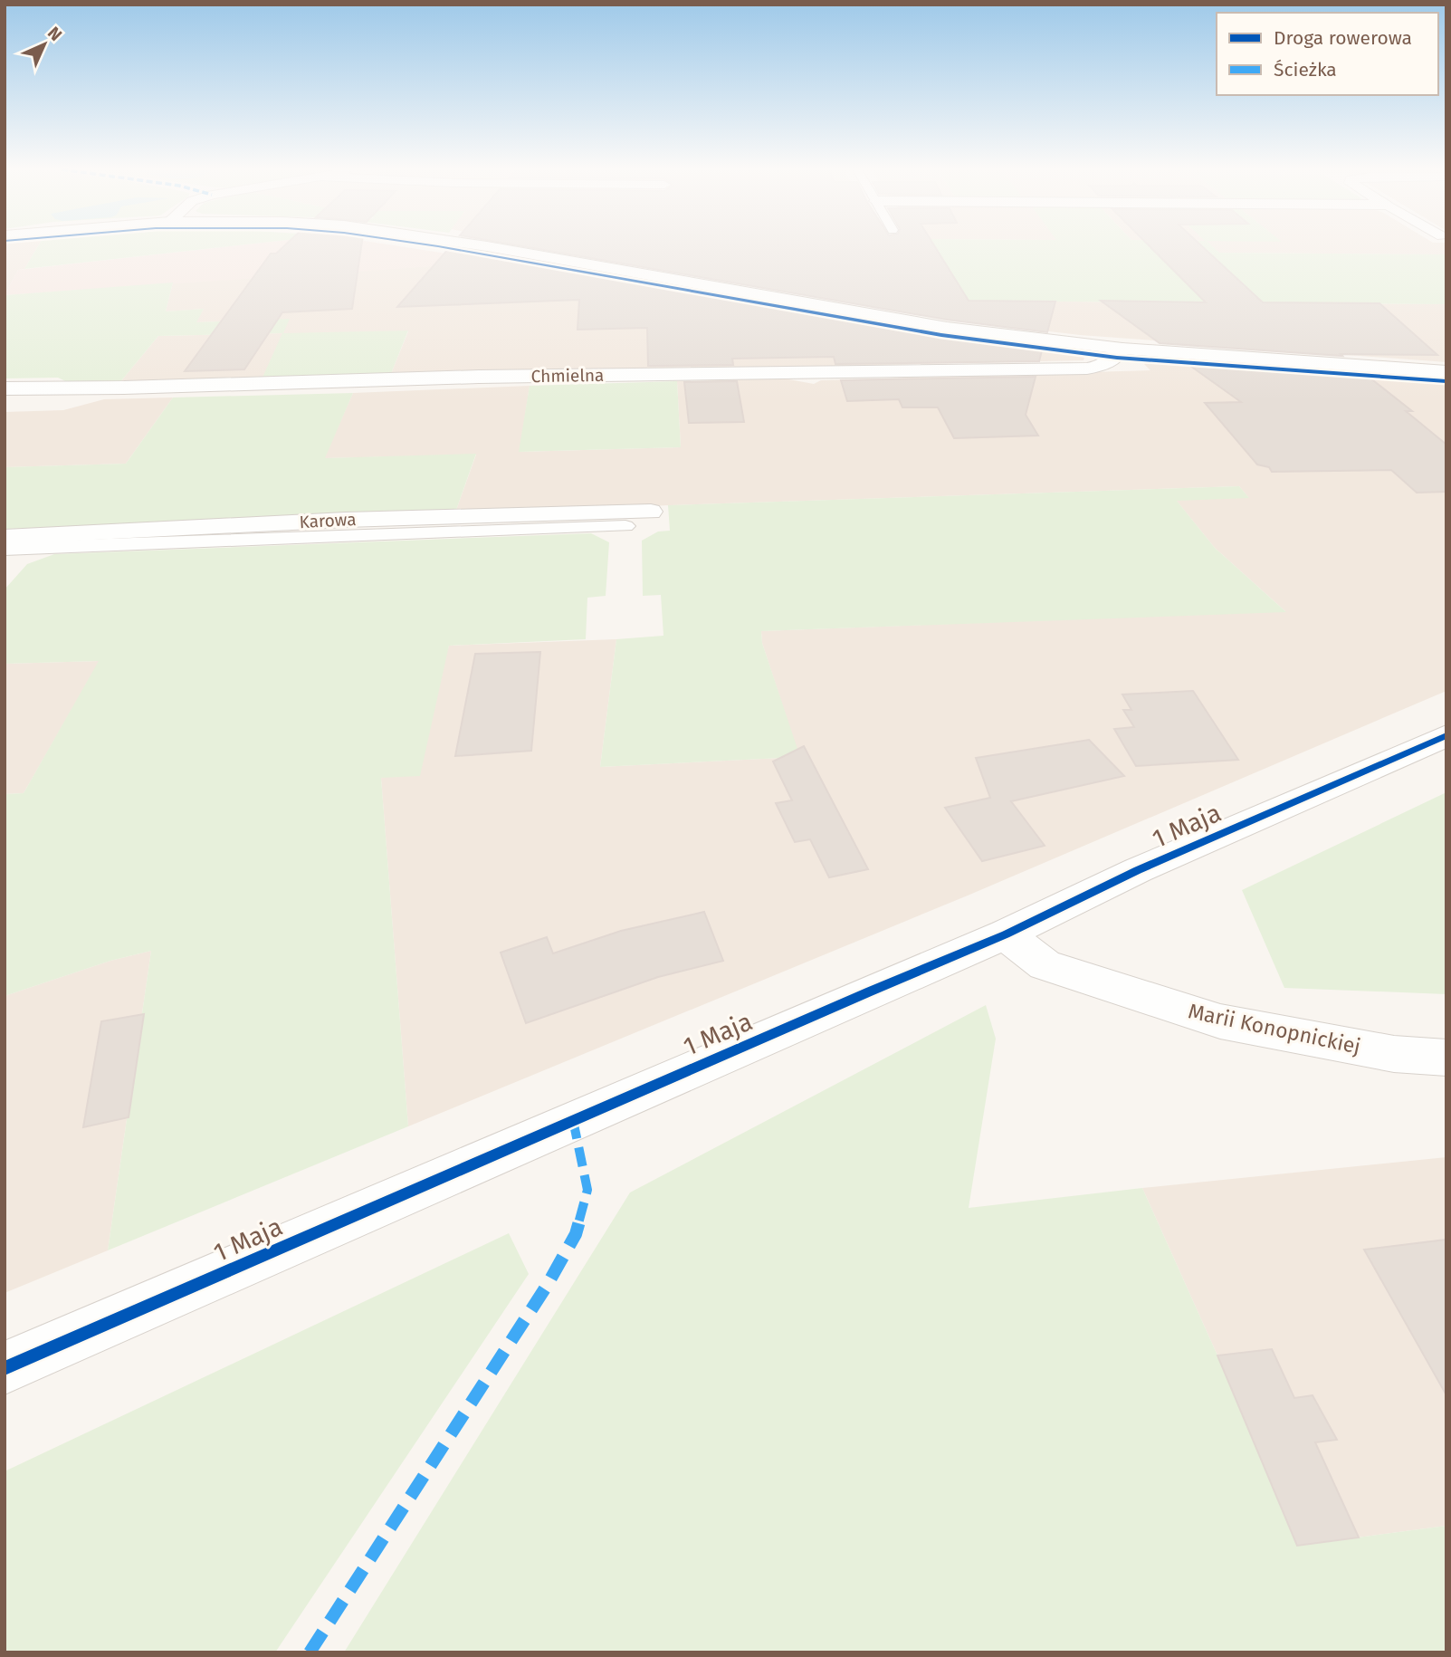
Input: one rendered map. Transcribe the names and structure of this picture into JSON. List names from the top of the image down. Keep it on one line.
{"streets":{"street":["Chmielna","Karowa","1 Maja","Marii Konopnickiej"]},"crossings":[["1 Maja","Marii Konopnickiej"]],"legend":["Droga rowerowa","Ścieżka"],"north":"top right"}
